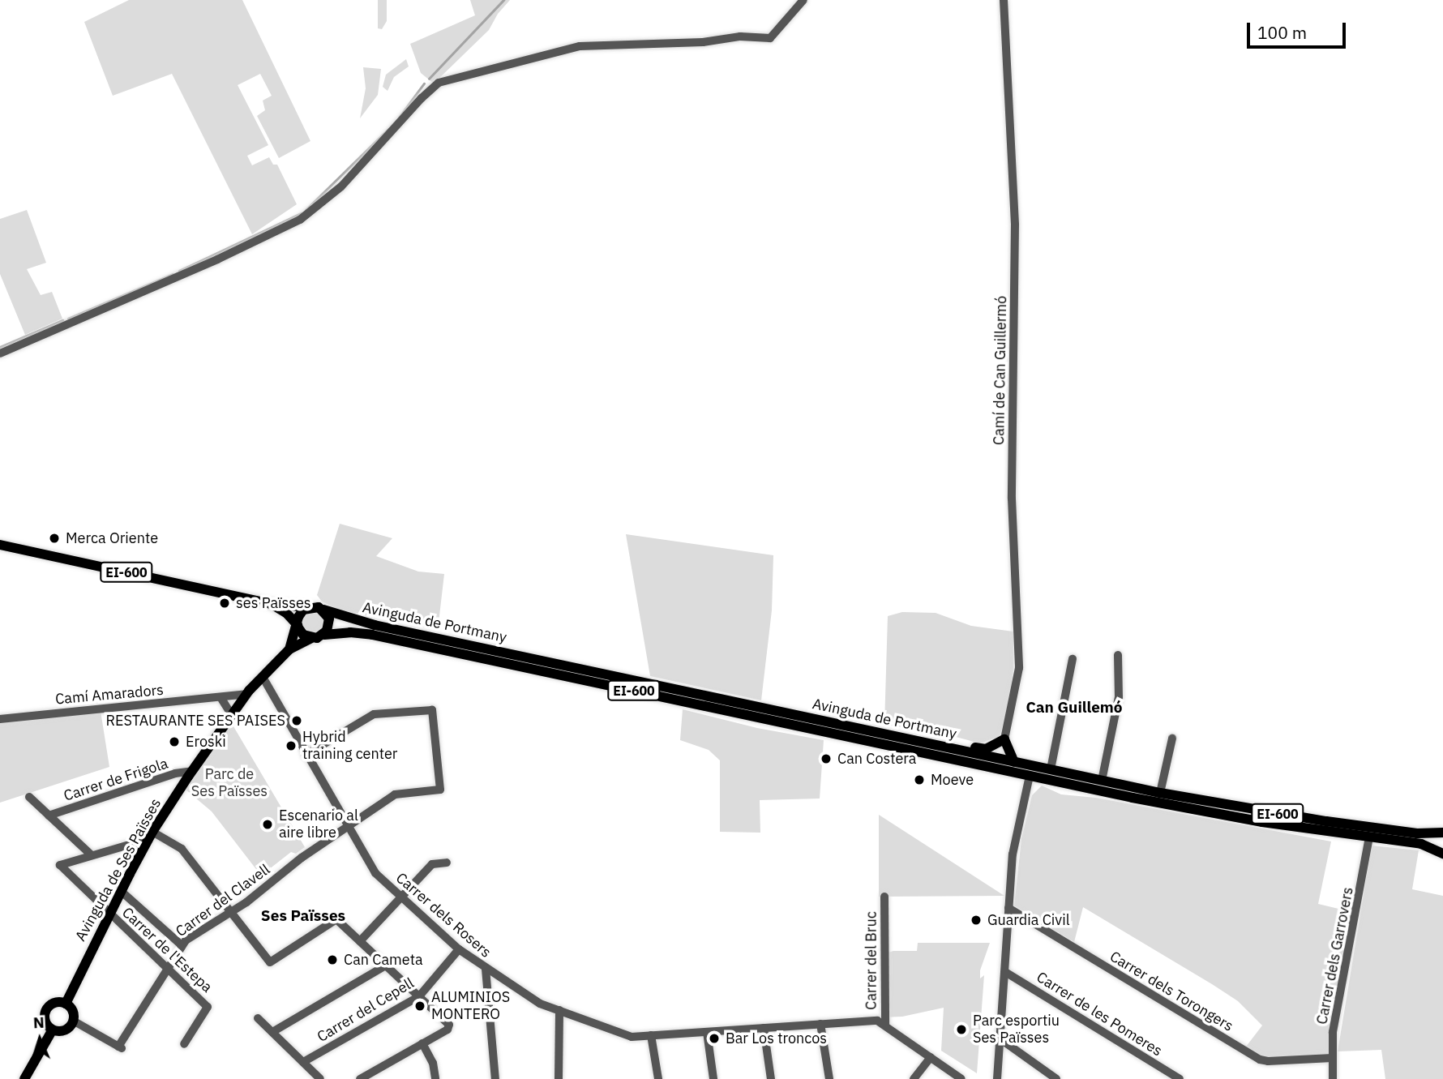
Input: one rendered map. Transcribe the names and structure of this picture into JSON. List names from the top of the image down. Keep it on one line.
{"streets":{"main road":["EI-600","Avinguda de Portmany","Avinguda de Ses Païsses"],"street":["Camí de Can Guillermó","Camí Amaradors","Carrer de Frigola","Carrer del Clavell","Carrer dels Rosers","Carrer de l'Estepa","Carrer dels Garrovers","Carrer del Bruc","Carrer dels Torongers","Carrer del Cepell","Carrer de les Pomeres"]},"crossings":[["EI-600","Avinguda de Portmany"],["EI-600","Avinguda de Ses Païsses"],["Avinguda de Portmany","Avinguda de Ses Païsses"],["Avinguda de Portmany","Carrer dels Garrovers"],["Camí Amaradors","Avinguda de Ses Païsses"],["Carrer de Frigola","Avinguda de Ses Païsses"],["Avinguda de Ses Païsses","Carrer del Clavell"],["Avinguda de Ses Païsses","Carrer dels Rosers"],["Avinguda de Ses Païsses","Carrer de l'Estepa"],["Carrer del Clavell","Carrer dels Rosers"],["Carrer del Clavell","Carrer de l'Estepa"],["Carrer dels Rosers","Carrer del Bruc"],["Carrer dels Rosers","Carrer del Cepell"],["Carrer dels Garrovers","Carrer dels Torongers"]],"districts":["Can Guillemó","Ses Païsses"],"parks":["Parc de Ses Païsses"],"places":["Merca Oriente","ses Païsses","RESTAURANTE SES PAISES","Eroski","Hybrid training center","Can Costera","Moeve","Escenario al aire libre","Guardia Civil","Can Cameta","ALUMINIOS MONTERO","Parc esportiu Ses Païsses","Bar Los troncos"],"scale_bar":"100 m","north":"top"}
